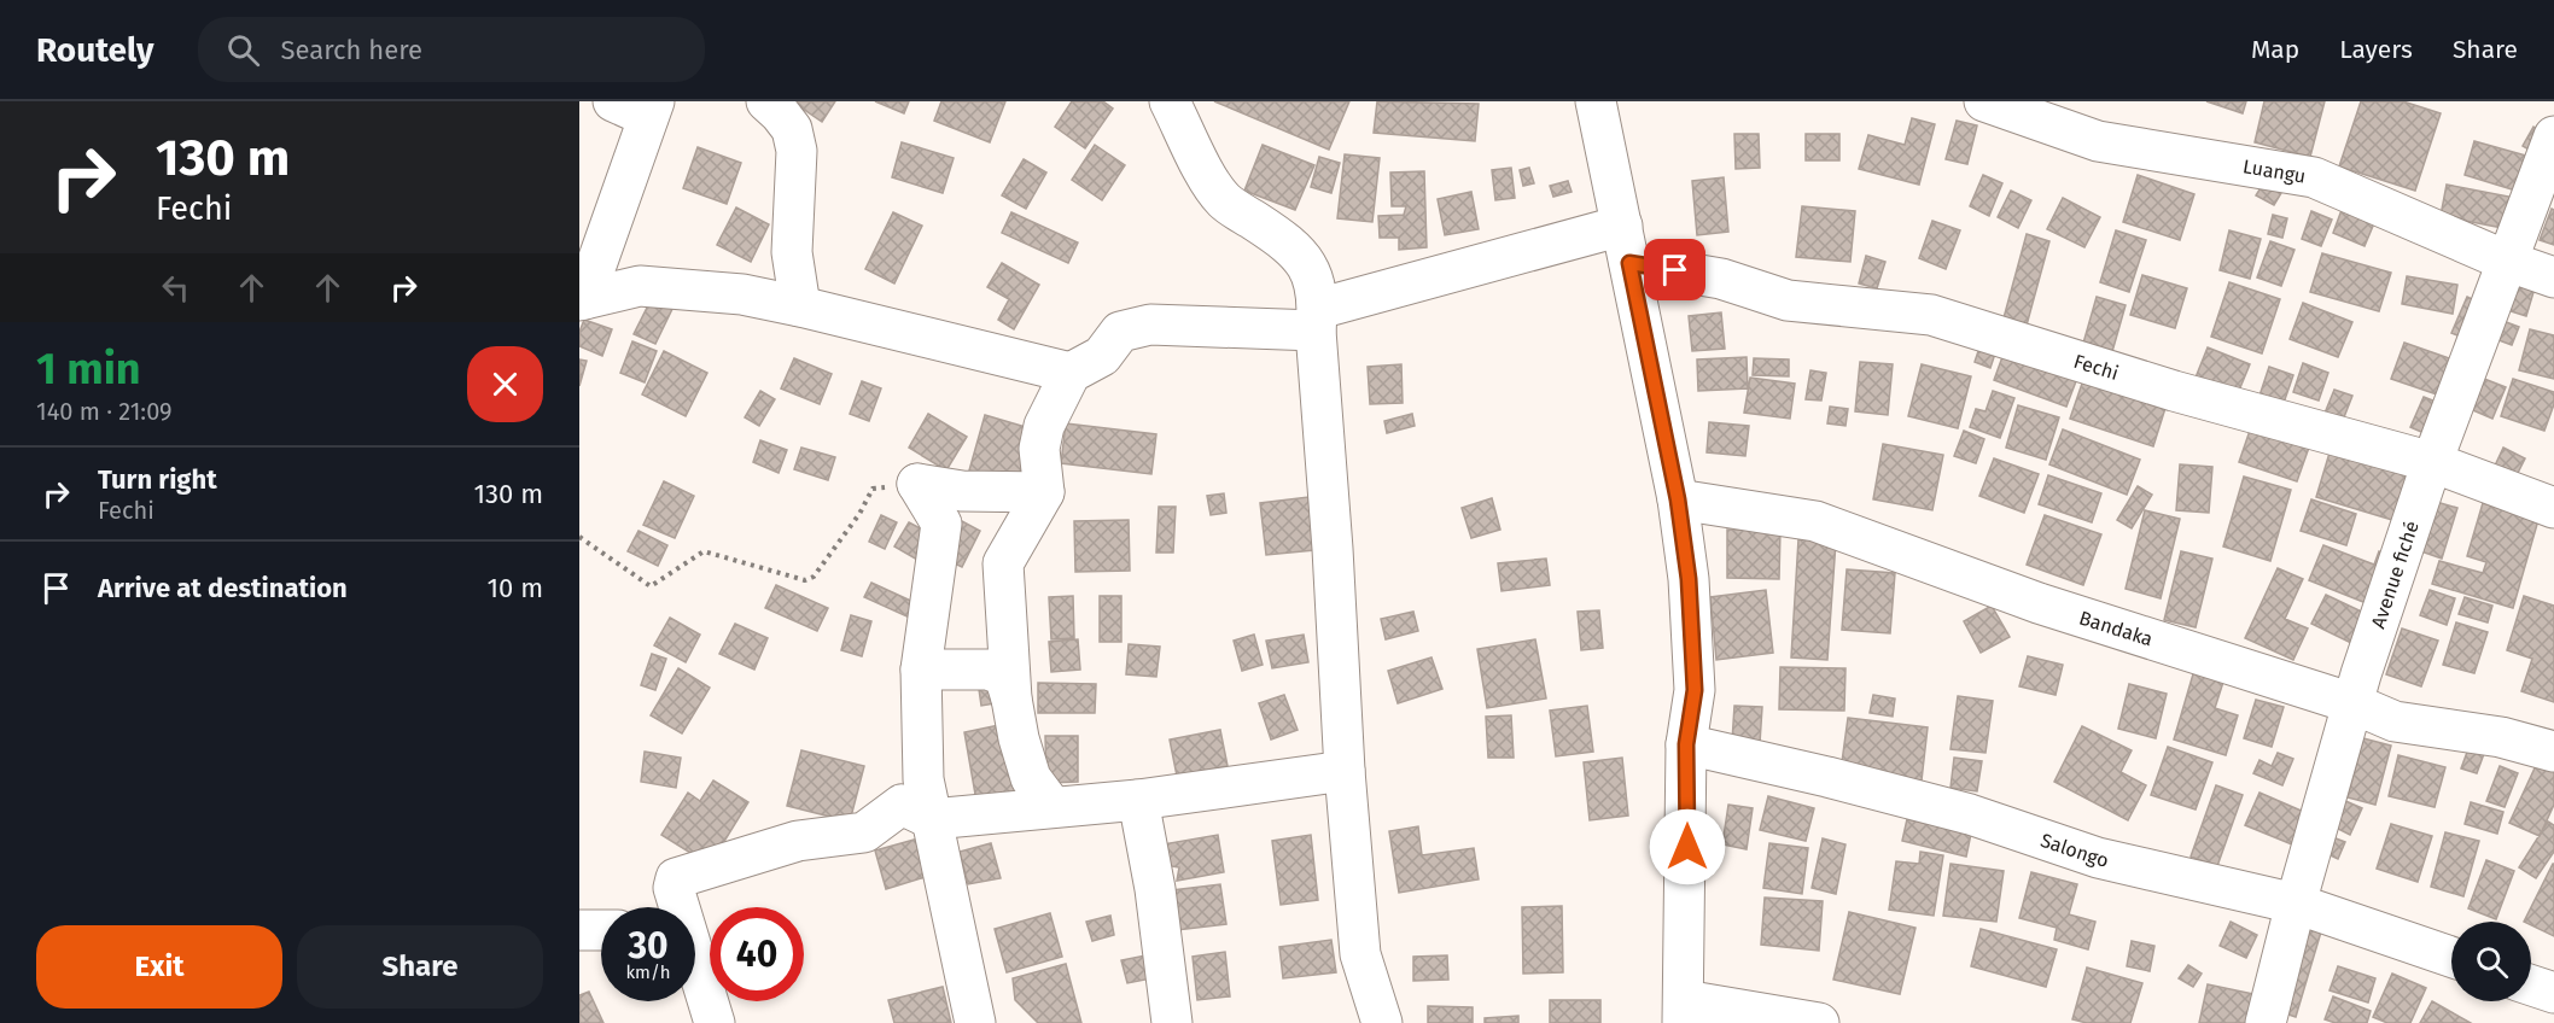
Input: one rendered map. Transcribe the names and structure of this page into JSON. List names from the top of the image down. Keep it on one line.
{"streets":{"street":["Luangu","Fechi","Avenue fiché","Bandaka","Salongo"]},"crossings":[["Luangu","Avenue fiché"],["Fechi","Avenue fiché"],["Avenue fiché","Bandaka"],["Avenue fiché","Salongo"]],"page":{"header":"Routely","search":"Search here","nav":["Map","Layers","Share"],"turn":["130 m","Fechi"],"heading":["1 min","140 m · 21:09"],"list":[{"name":"Turn right","note":"Fechi","value":"130 m"},{"name":"Arrive at destination","value":"10 m"}],"speed":"30 km/h","limit":"40","buttons":["Exit","Share"]}}
